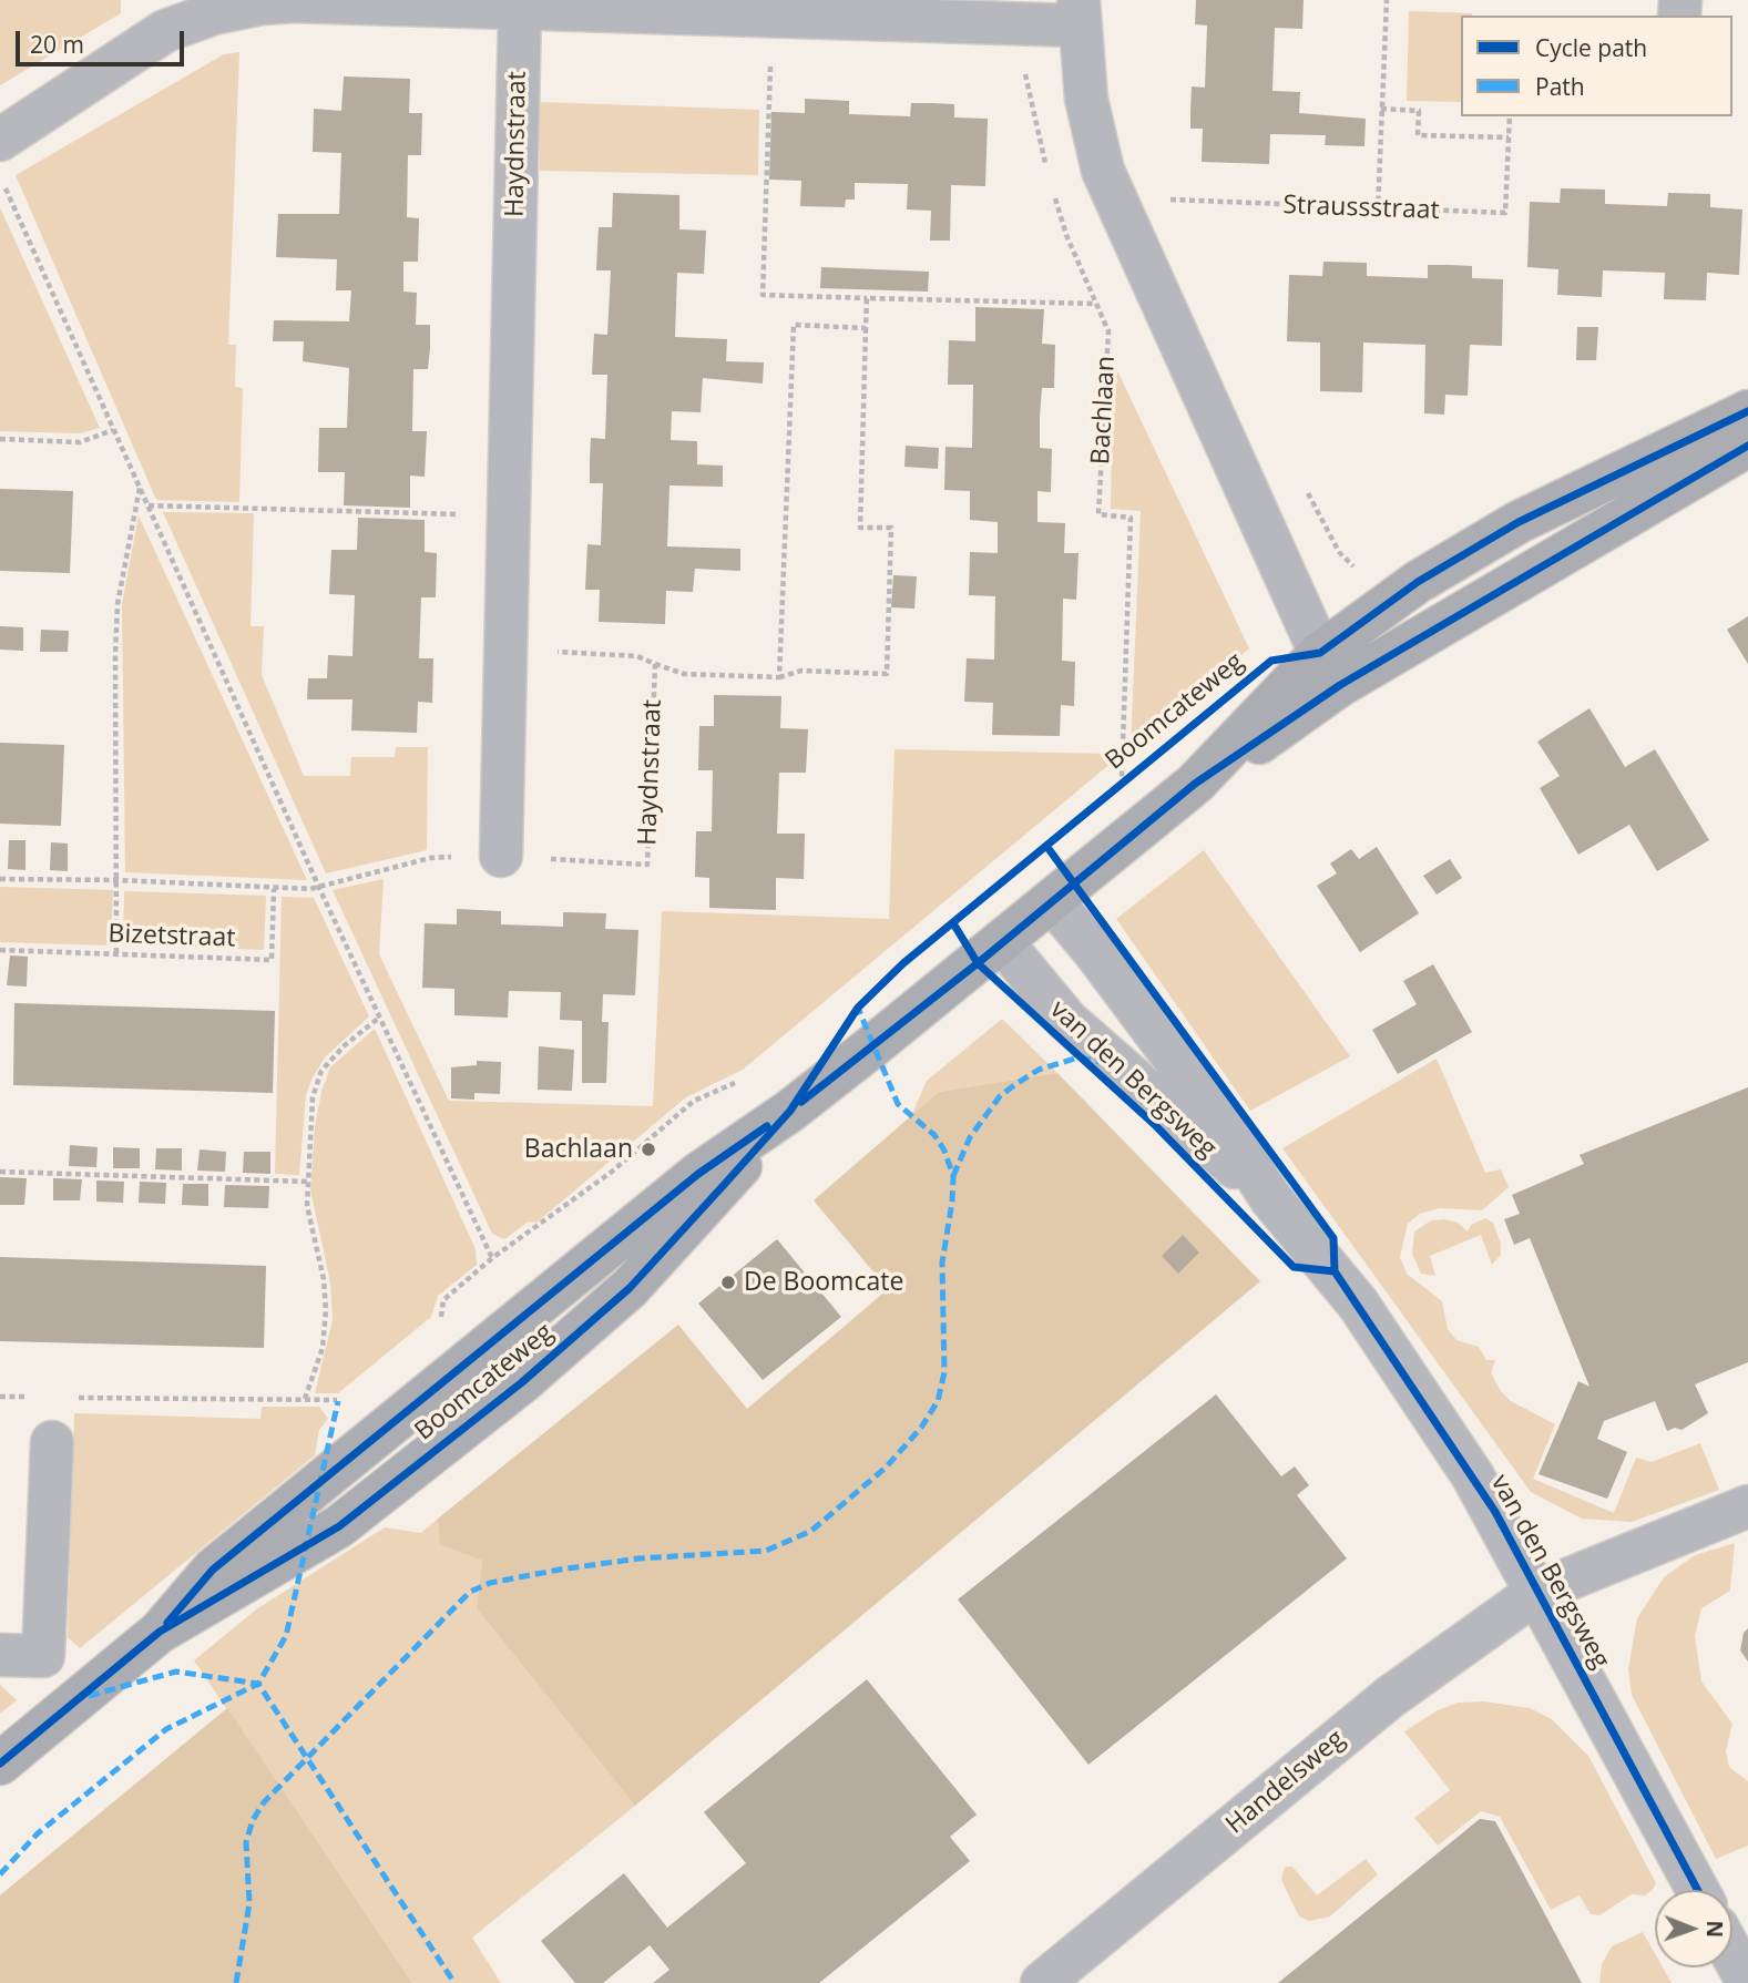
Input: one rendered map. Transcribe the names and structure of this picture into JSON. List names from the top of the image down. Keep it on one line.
{"streets":{"street":["Haydnstraat","Boomcateweg","van den Bergsweg","Handelsweg"],"path":["Straussstraat","Bachlaan","Bizetstraat"]},"crossings":[["Haydnstraat","Bizetstraat"],["Bachlaan","Boomcateweg"],["Boomcateweg","van den Bergsweg"],["van den Bergsweg","Handelsweg"]],"places":["Bachlaan","De Boomcate"],"legend":["Cycle path","Path"],"scale_bar":"20 m","north":"right"}
